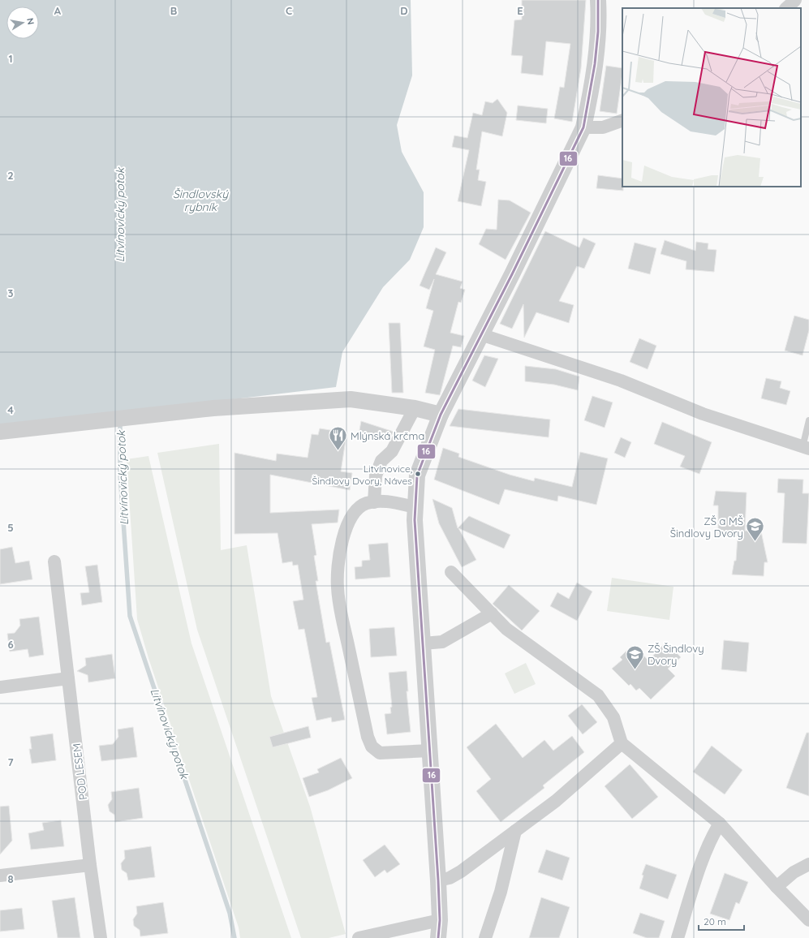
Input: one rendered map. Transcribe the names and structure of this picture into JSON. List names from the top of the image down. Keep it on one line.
{"streets":{"street":["POD LESEM"]},"water":["Šindlovský rybník","Litvínovický potok"],"places":{"restaurant":["Mlýnská krčma"],"other":["Litvínovice, Šindlovy Dvory, Náves"],"school or university":["ZŠ a MŠ Šindlovy Dvory","ZŠ Šindlovy Dvory"]},"lines":["transit line 16"],"scale_bar":"20 m","north":"right","grid":{"columns":["A","B","C","D","E"],"rows":["1","2","3","4","5","6","7","8"]}}
